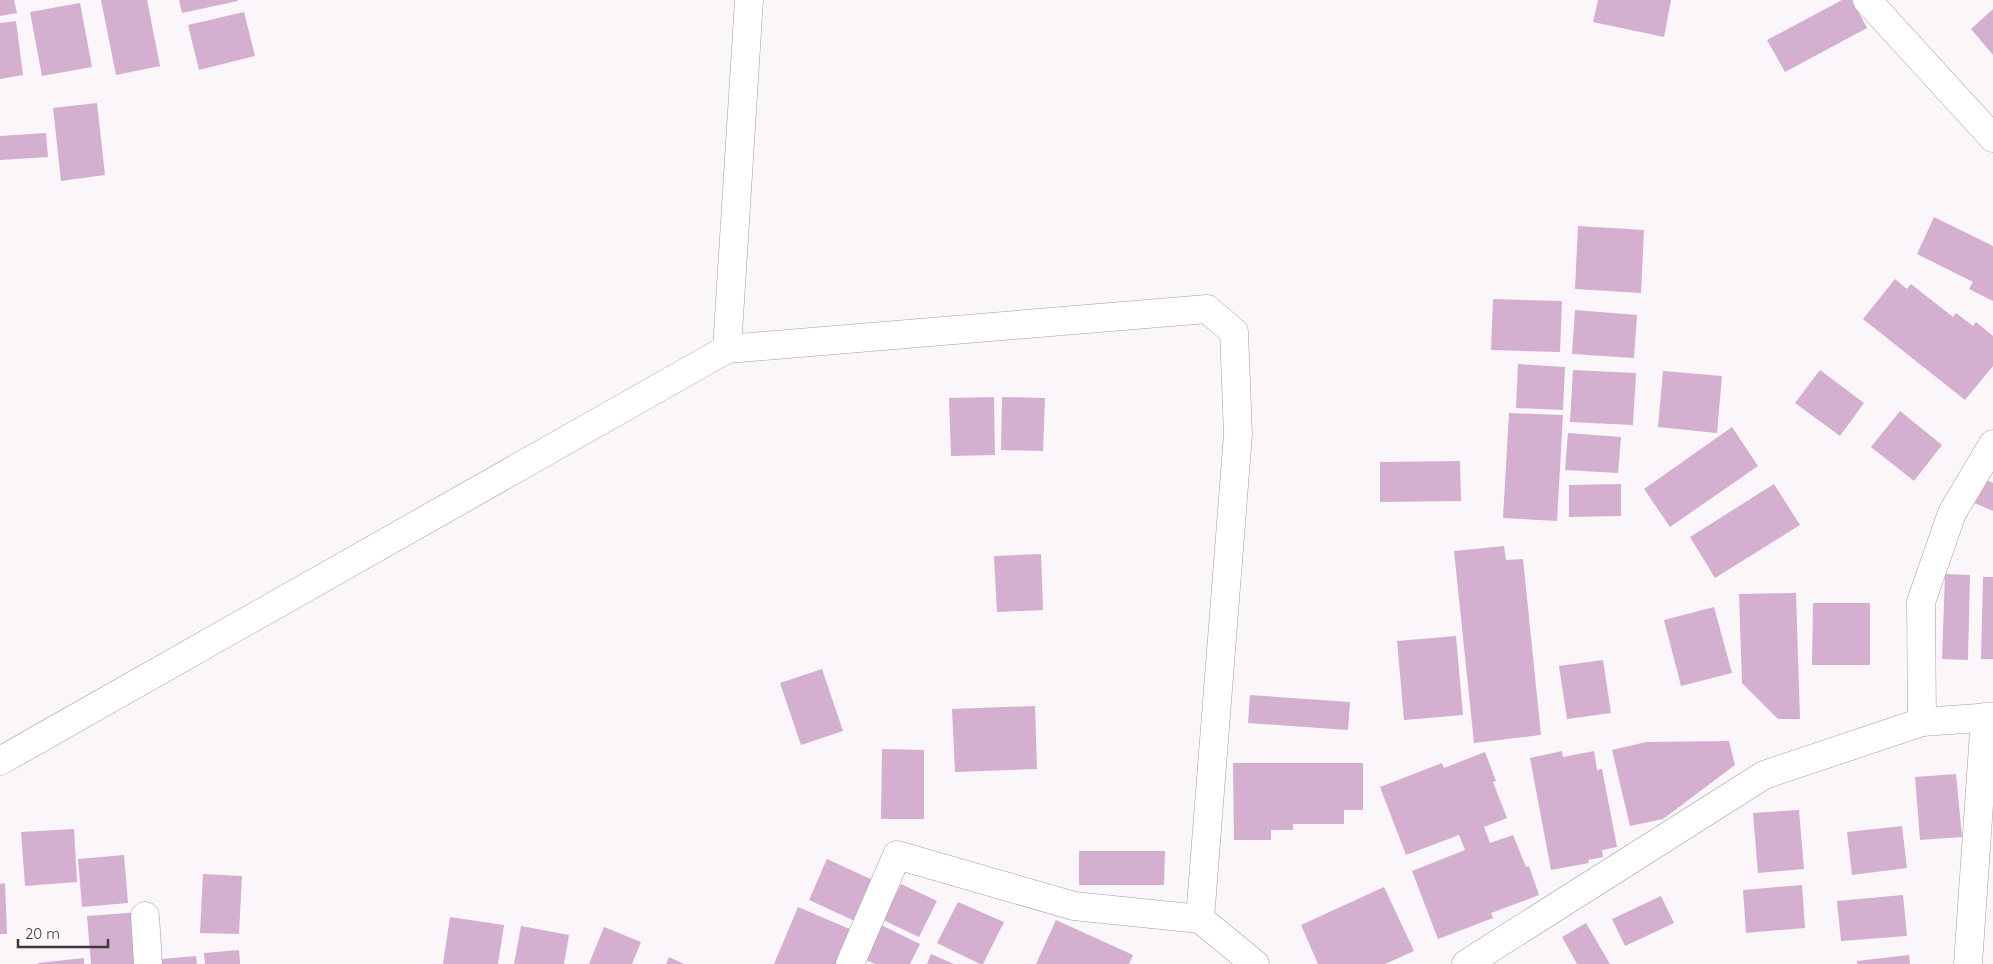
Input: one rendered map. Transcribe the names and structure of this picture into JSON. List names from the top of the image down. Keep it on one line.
{"scale_bar":"20 m"}
